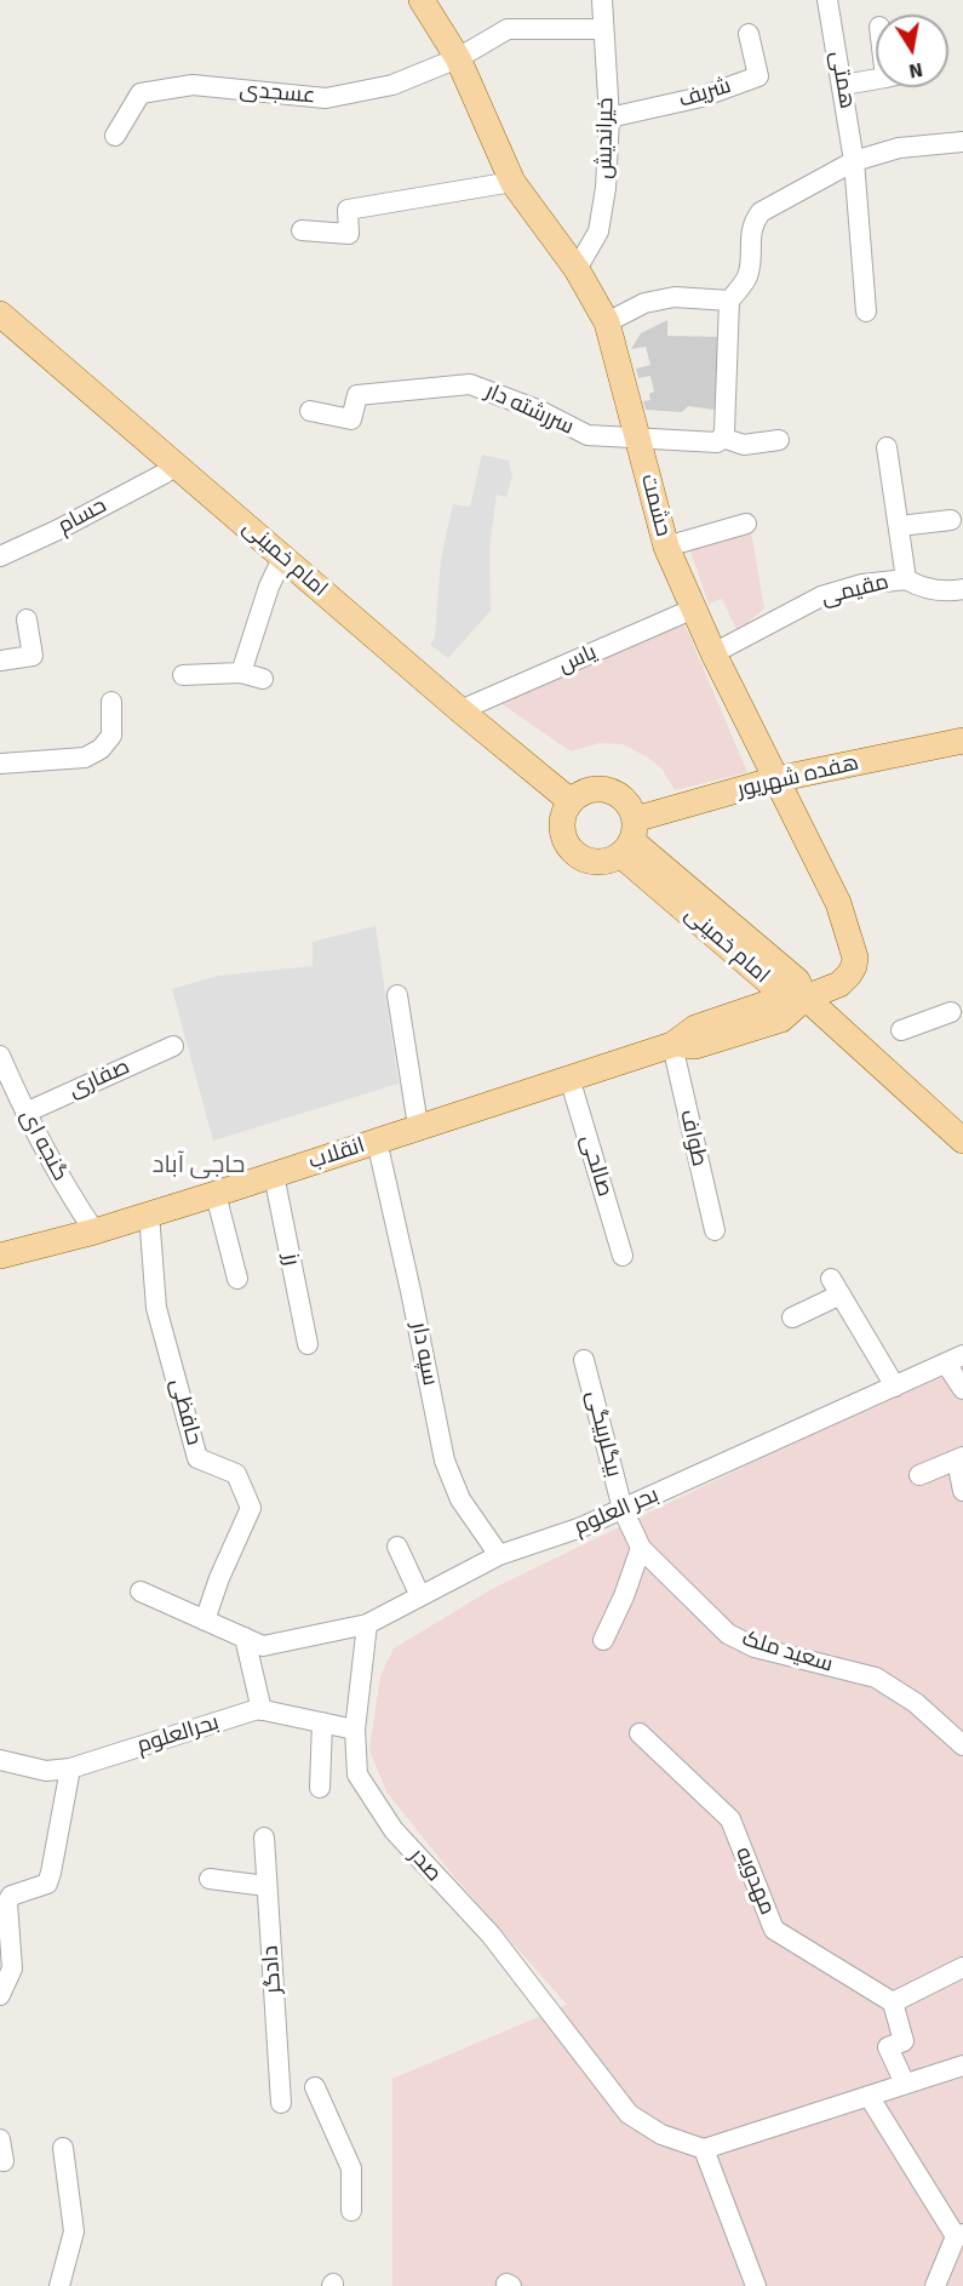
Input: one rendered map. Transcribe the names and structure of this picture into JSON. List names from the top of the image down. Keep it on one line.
{"streets":{"main road":["حشمت","امام خمینی","هفده شهریور","انقلاب"],"street":["همتی","عسجدی","شریف","خیراندیش","سررشته دار","حسام","مقیمی","یاس","صفاری","طواف","گنجه ای","صالحی","رز","سپه دار","حافظی","بیگلربیگی","بحر العلوم","سعید ملک","بحرالعلوم","صدر","مهدویه","دادگر"]},"crossings":[["عسجدی","خیراندیش"],["عسجدی","حشمت"],["شریف","خیراندیش"],["خیراندیش","حشمت"],["سررشته دار","حشمت"],["حشمت","امام خمینی"],["حشمت","مقیمی"],["حشمت","یاس"],["حشمت","هفده شهریور"],["حشمت","انقلاب"],["حسام","امام خمینی"],["امام خمینی","یاس"],["امام خمینی","هفده شهریور"],["امام خمینی","انقلاب"],["صفاری","گنجه ای"],["طواف","انقلاب"],["گنجه ای","انقلاب"],["انقلاب","صالحی"],["انقلاب","رز"],["انقلاب","سپه دار"],["انقلاب","حافظی"],["سپه دار","بحر العلوم"],["بیگلربیگی","بحر العلوم"],["بیگلربیگی","سعید ملک"],["بحر العلوم","سعید ملک"],["بحرالعلوم","صدر"]],"districts":["حاجی آباد"],"north":"bottom"}
